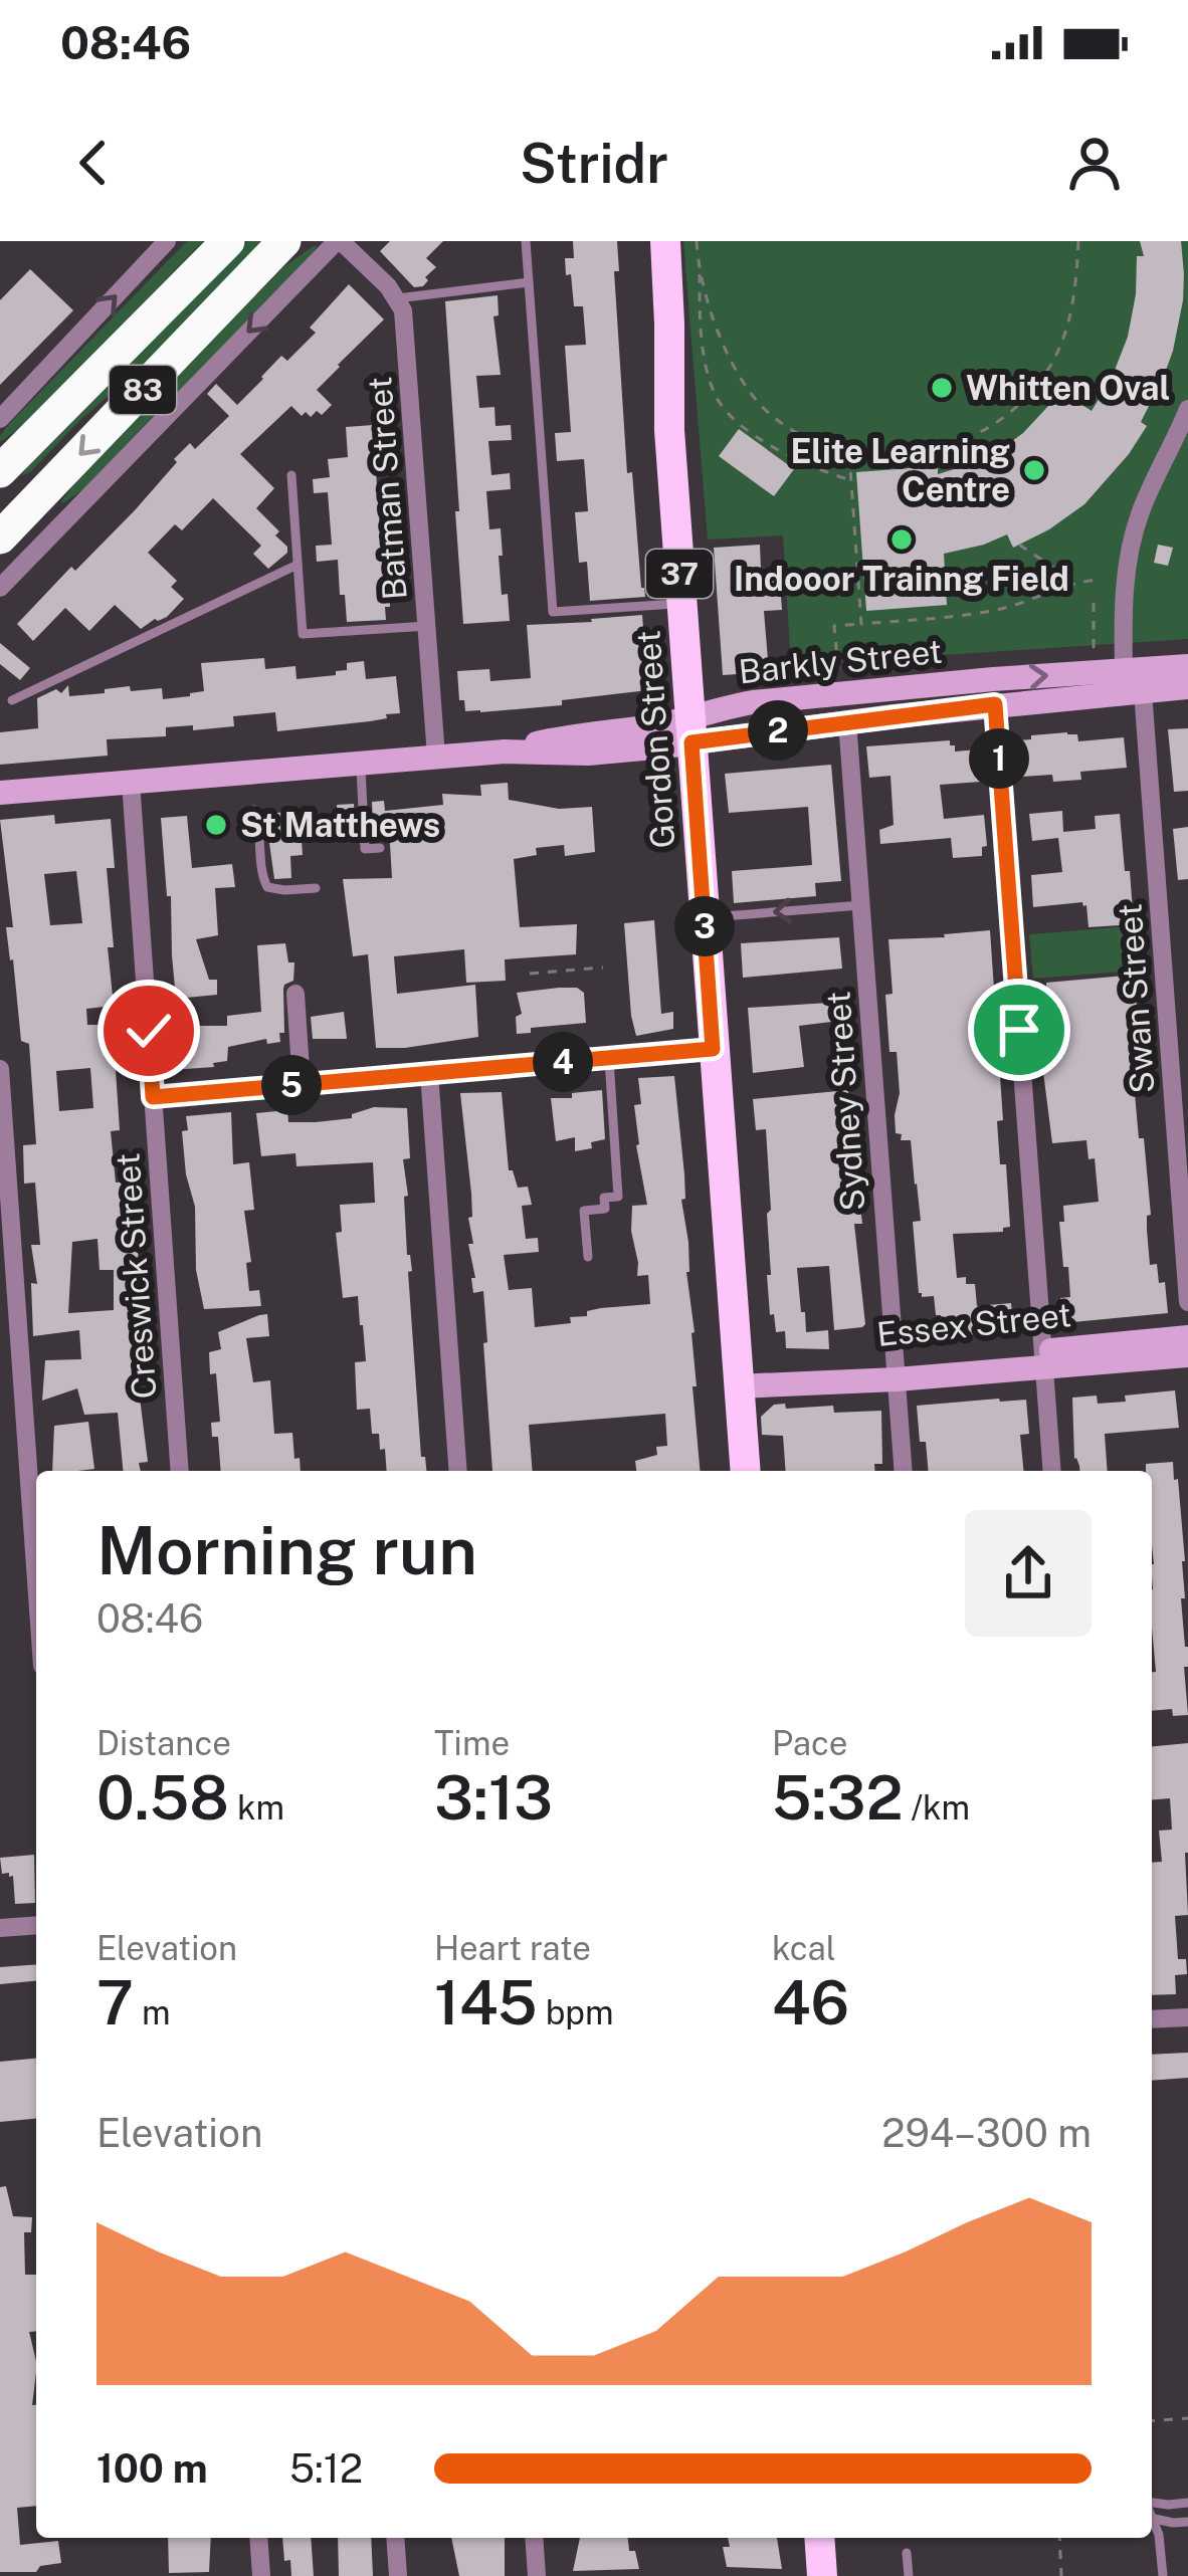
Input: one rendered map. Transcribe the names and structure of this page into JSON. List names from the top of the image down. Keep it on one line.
{"streets":{"highway":["83"],"main road":["37","Gordon Street"],"street":["Batman Street","Barkly Street","Swan Street","Sydney Street","Creswick Street","Essex Street"]},"crossings":[["Batman Street","Barkly Street"],["Barkly Street","Gordon Street"],["Barkly Street","Swan Street"],["Barkly Street","Sydney Street"],["Barkly Street","Creswick Street"],["Gordon Street","Essex Street"],["Sydney Street","Essex Street"]],"places":["Whitten Oval","Elite Learning Centre","Indooor Trainng Field","St Matthews"],"page":{"status":"08:46","header":"Stridr","pins":["2","1","3","4","5"],"heading":["Morning run","08:46"],"stats":[["Distance","0.58 km"],["Time","3:13"],["Pace","5:32 /km"],["Elevation","7 m"],["Heart rate","145 bpm"],["kcal","46"]],"chart":["Elevation","294–300 m"],"list":[{"name":"100 m","note":"5:12"}]}}
